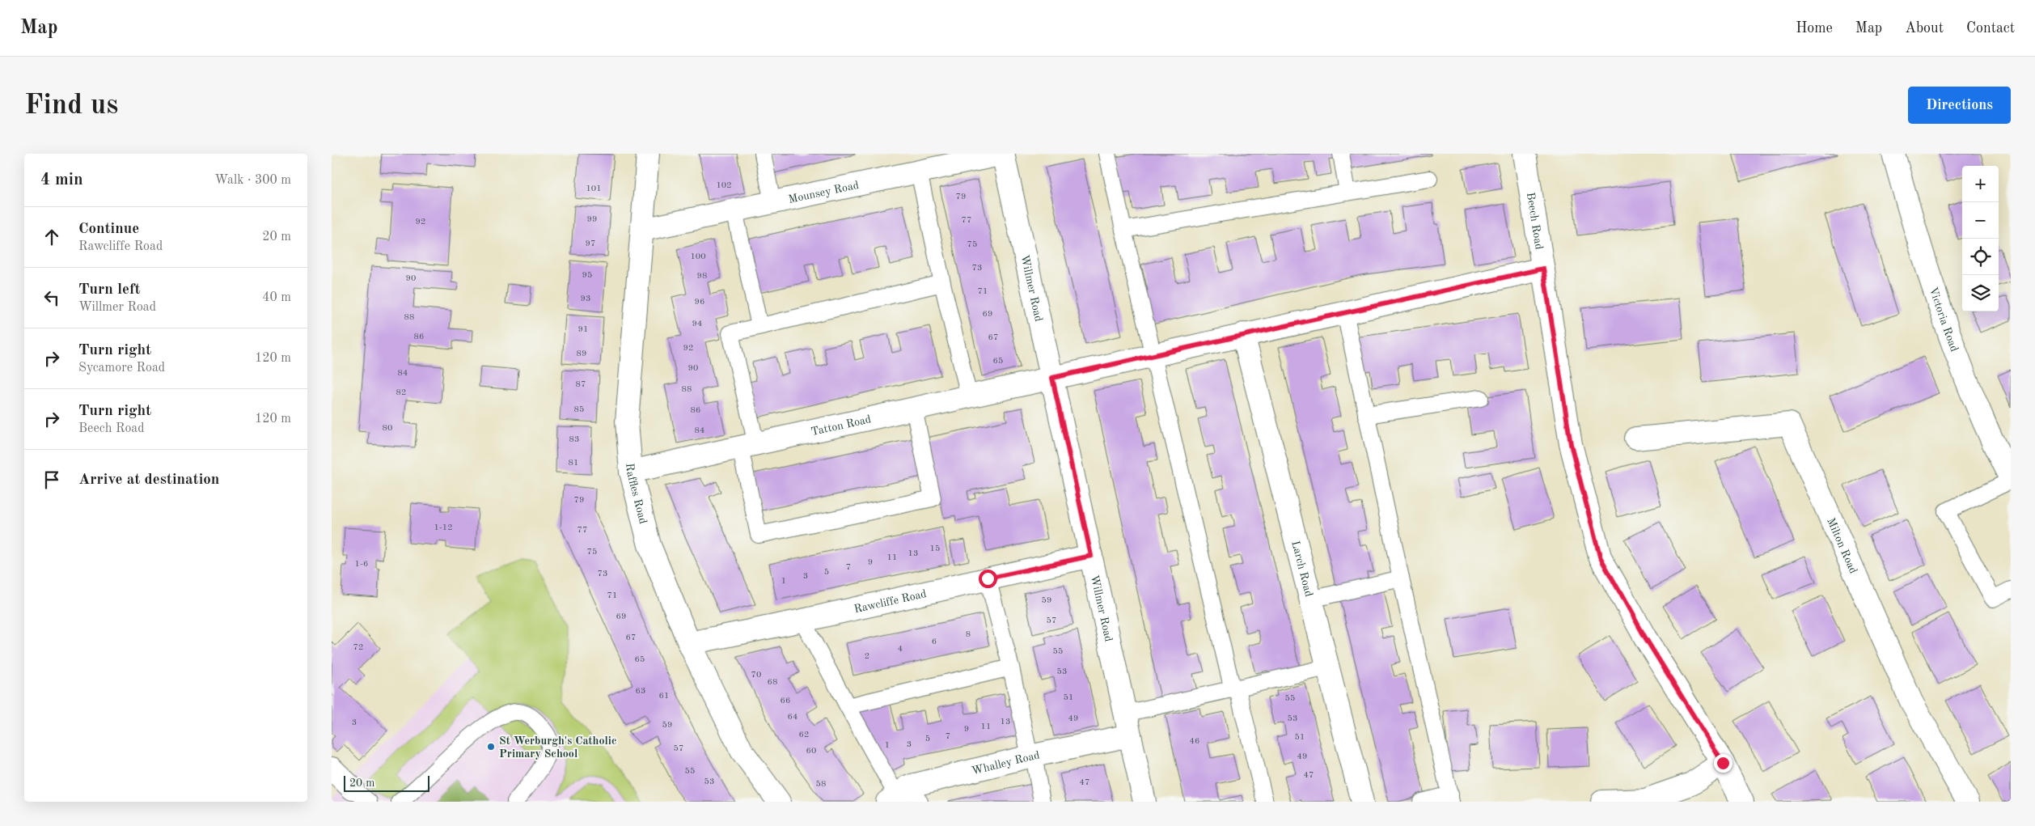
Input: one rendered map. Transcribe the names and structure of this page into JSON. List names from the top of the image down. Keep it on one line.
{"streets":{"street":["Mounsey Road","Beech Road","Willmer Road","Victoria Road","Tatton Road","Raffles Road","Milton Road","Larch Road","Rawcliffe Road","Whalley Road"]},"crossings":[["Mounsey Road","Willmer Road"],["Mounsey Road","Raffles Road"],["Beech Road","Tatton Road"],["Willmer Road","Tatton Road"],["Willmer Road","Rawcliffe Road"],["Willmer Road","Whalley Road"],["Tatton Road","Raffles Road"],["Tatton Road","Larch Road"],["Raffles Road","Rawcliffe Road"]],"places":["St Werburgh's Catholic Primary School"],"house_numbers":["102","101","79","99","77","92","97","75","100","73","95","98","90","71","93","96","69","88","94","91","86","67","92","89","65","90","84","87","88","82","85","86","80","84","83","81","79","1-12","77","15","75","13","11","9","1-6","7","5","73","3","1","71","59","69","57","8","67","6","72","4","55","2","65","53","70","68","63","61","51","55","66","64","49","53","13","3","59","11","9","62","7","51","5","46","3","1","57","60","49","55","47","53","47","58"],"scale_bar":"20 m","page":{"header":"Map","nav":["Home","Map","About","Contact"],"buttons":"Directions","title":"Find us","heading":["4 min","Walk · 300 m"],"map_buttons":["+","−"],"list":[["Continue","Rawcliffe Road","20 m"],["Turn left","Willmer Road","40 m"],["Turn right","Sycamore Road","120 m"],["Turn right","Beech Road","120 m"],"Arrive at destination"],"scale":"20 m"}}
